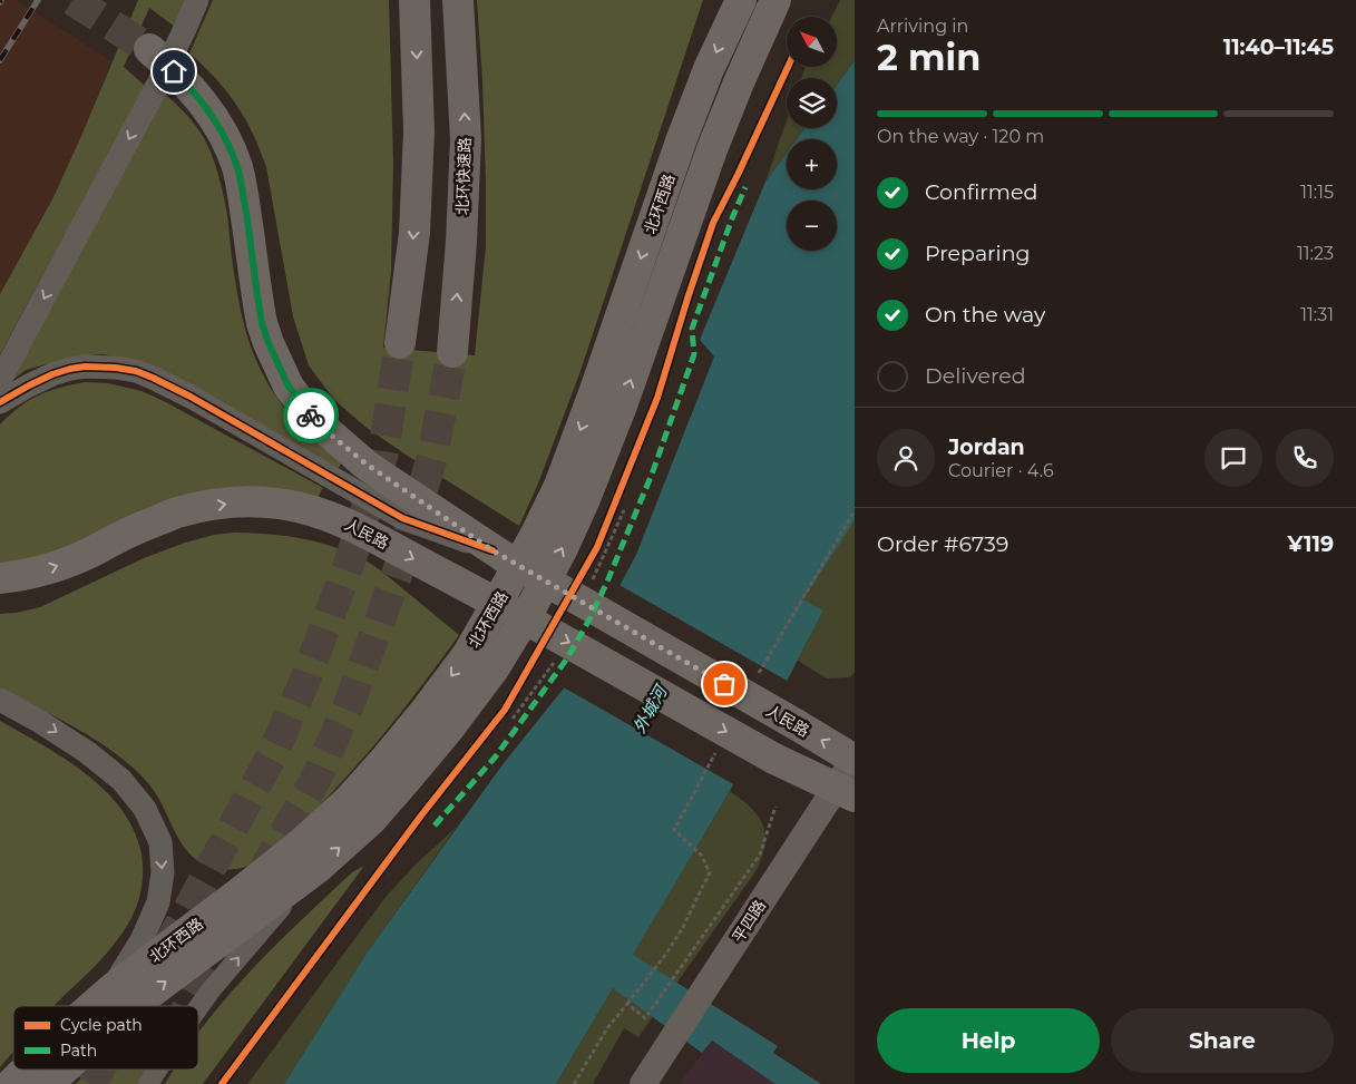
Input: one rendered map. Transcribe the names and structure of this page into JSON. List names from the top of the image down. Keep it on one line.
{"streets":{"highway":["北环快速路"],"main road":["北环西路","人民路","平四路"]},"crossings":[["人民路","平四路"]],"water":["外城河"],"legend":["Cycle path","Path"],"north":"top left","page":{"heading":["2 min","Arriving in","11:40–11:45"],"panel":["Jordan","Courier · 4.6","Order #6739","¥119"],"map_buttons":["+","−"],"bar":"On the way · 120 m","list":[["Confirmed","11:15"],["Preparing","11:23"],["On the way","11:31"],"Delivered"],"buttons":["Help","Share"]}}
